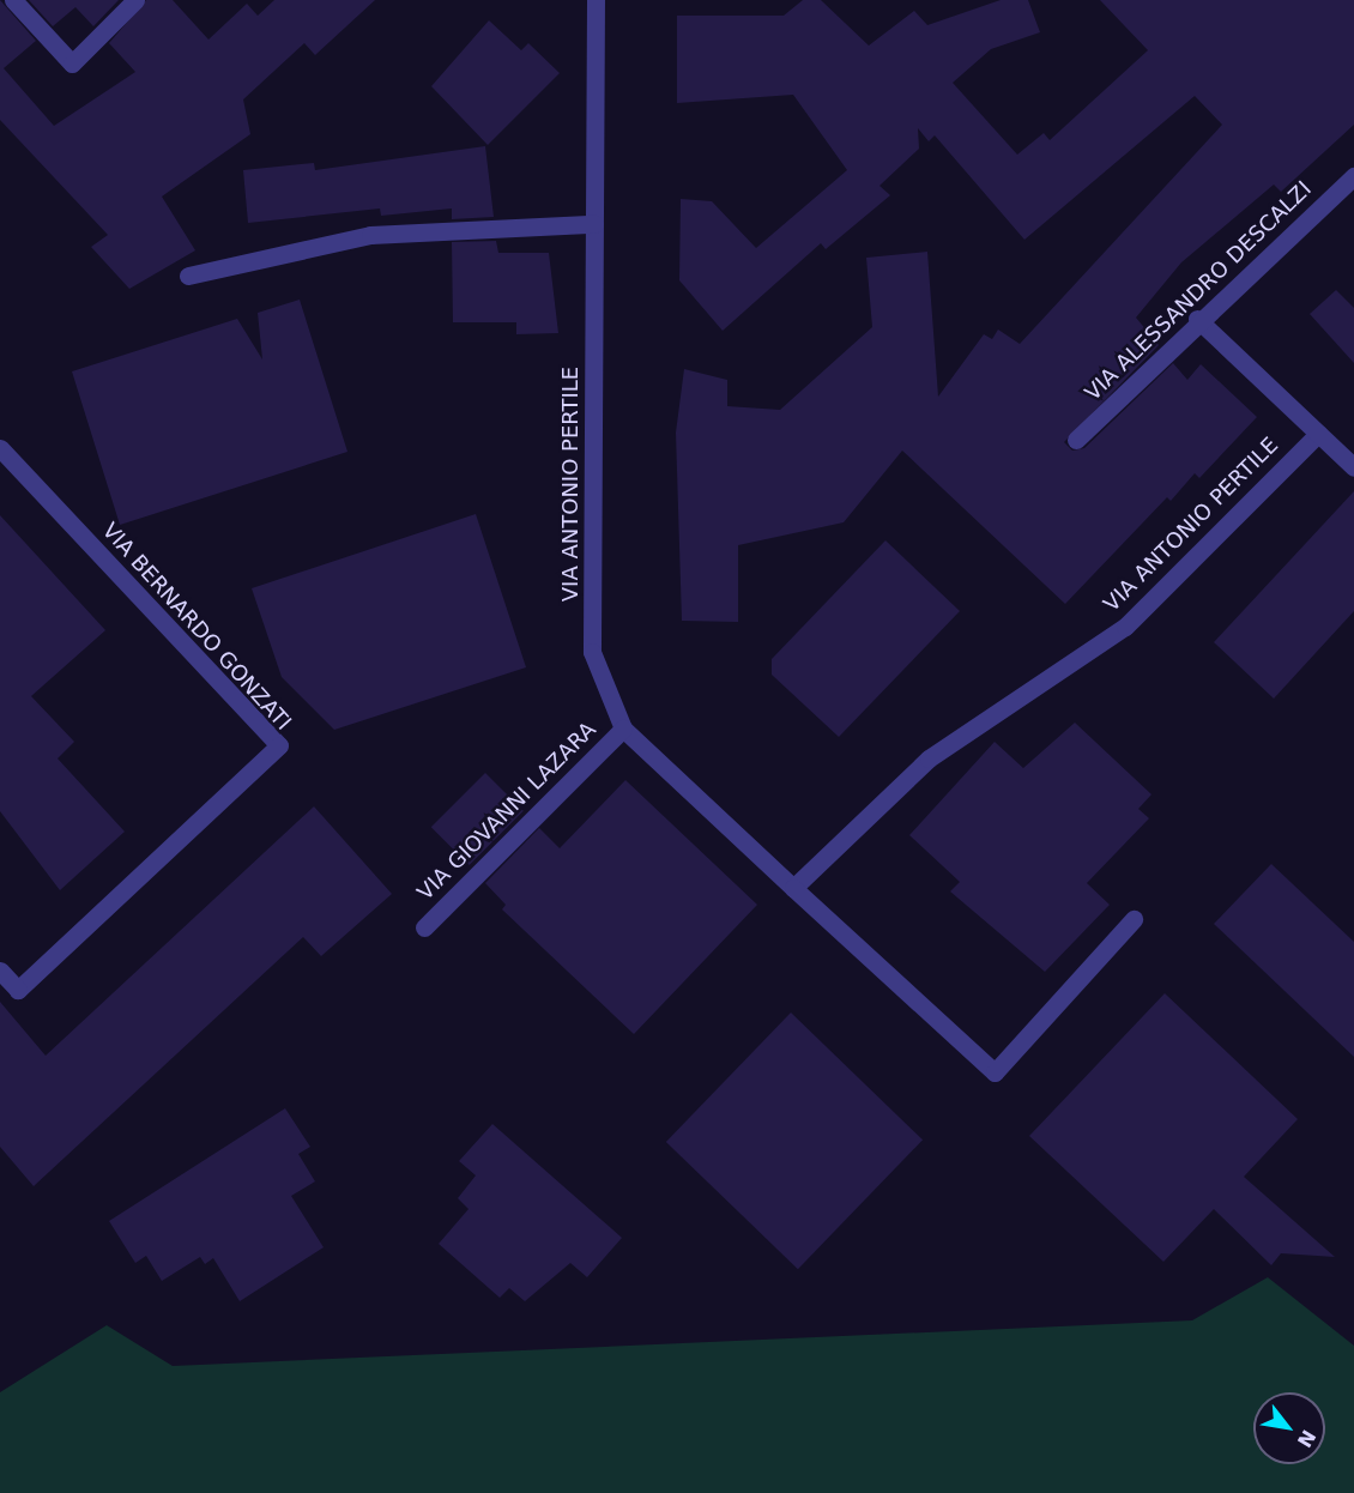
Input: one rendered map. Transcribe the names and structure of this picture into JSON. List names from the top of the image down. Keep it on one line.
{"streets":{"street":["VIA ALESSANDRO DESCALZI","VIA ANTONIO PERTILE","VIA BERNARDO GONZATI","VIA GIOVANNI LAZARA"]},"crossings":[["VIA ANTONIO PERTILE","VIA GIOVANNI LAZARA"]],"north":"bottom right"}
